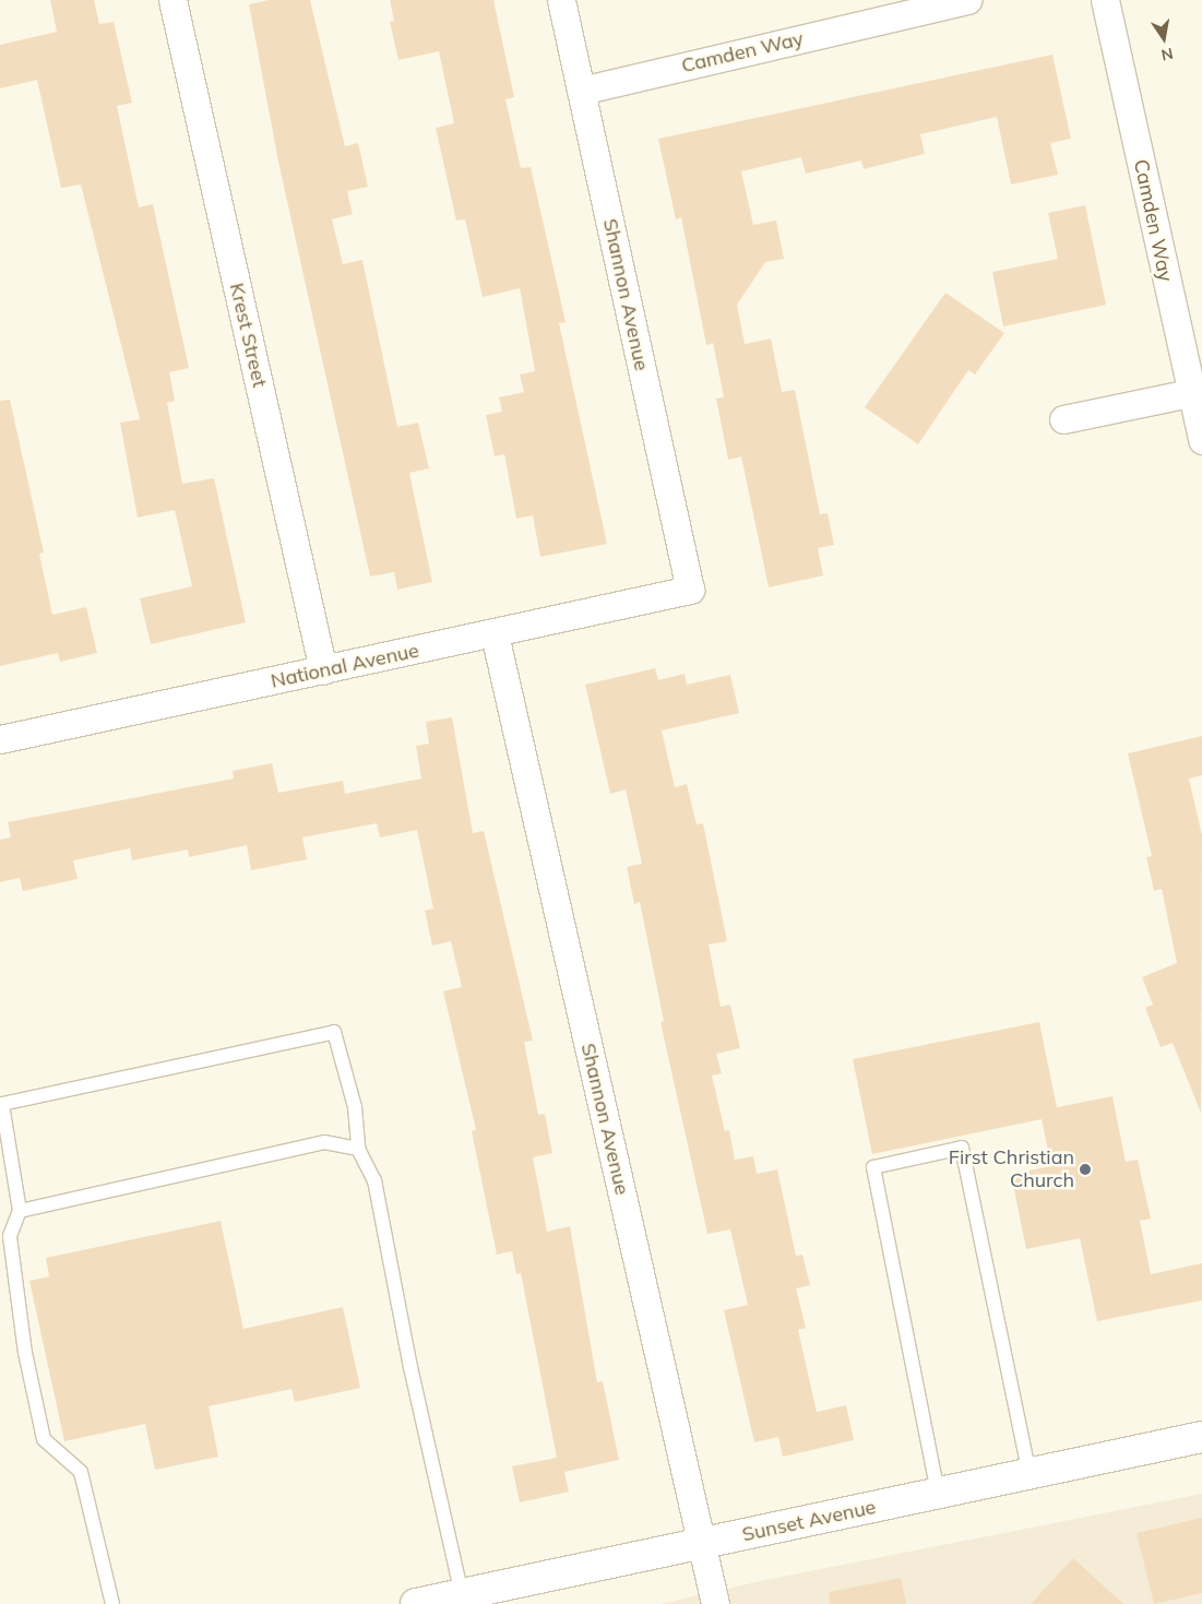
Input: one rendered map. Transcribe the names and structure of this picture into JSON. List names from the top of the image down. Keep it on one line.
{"streets":{"main road":["Sunset Avenue"],"street":["Camden Way","Shannon Avenue","Krest Street","National Avenue"]},"crossings":[["Camden Way","Shannon Avenue"],["Shannon Avenue","National Avenue"],["Shannon Avenue","Sunset Avenue"],["Krest Street","National Avenue"]],"places":["First Christian Church"],"north":"bottom"}
